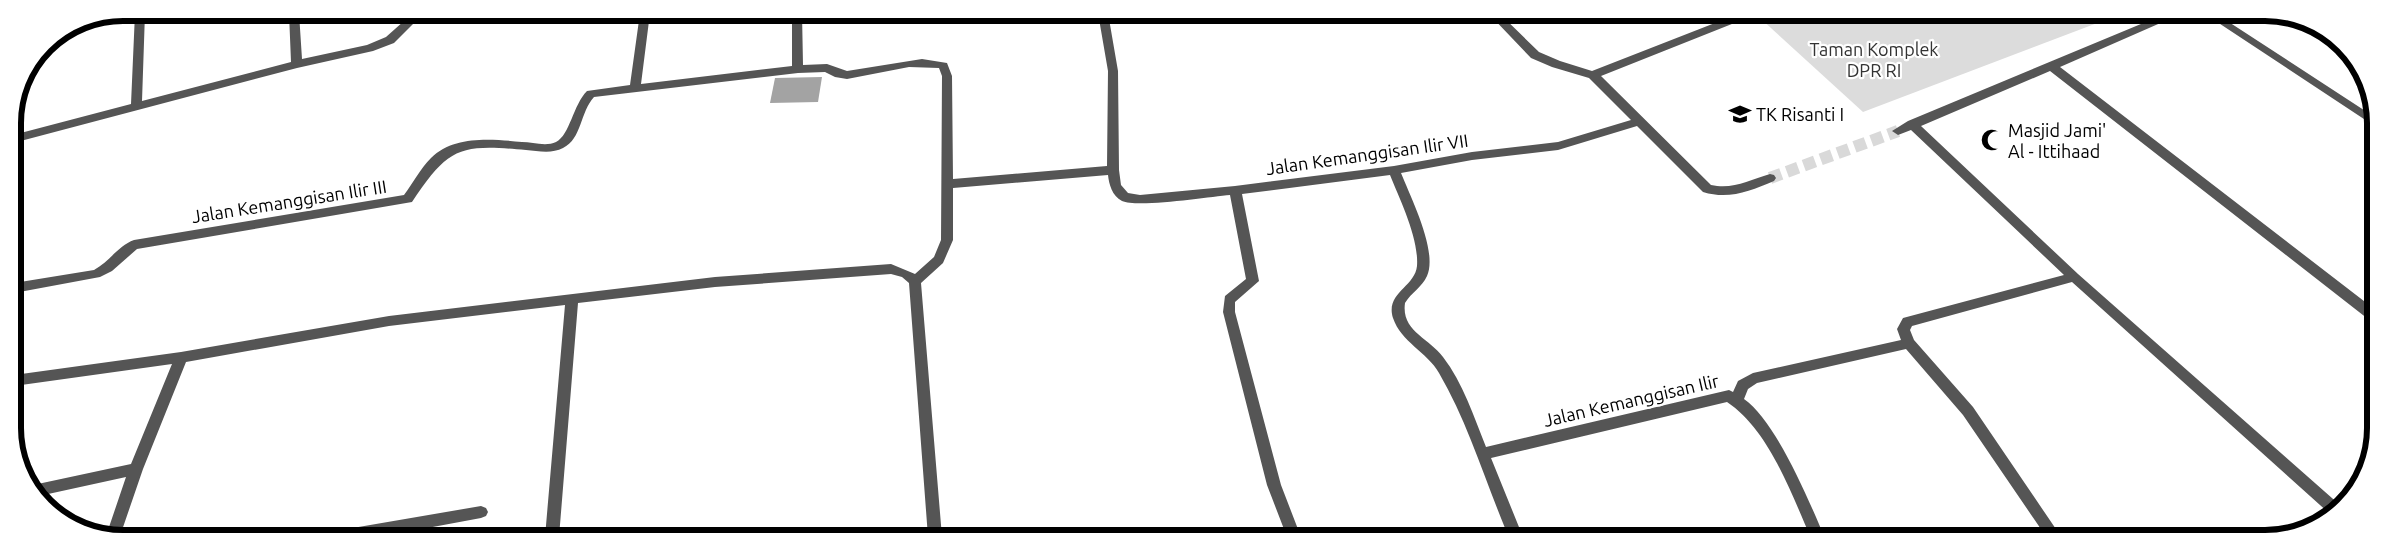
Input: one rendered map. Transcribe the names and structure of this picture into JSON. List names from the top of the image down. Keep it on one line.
{"streets":{"street":["Jalan Kemanggisan Ilir VII","Jalan Kemanggisan Ilir III","Jalan Kemanggisan Ilir"]},"parks":["Taman Komplek DPR RI"],"places":{"school or university":["TK Risanti I"],"mosque":["Masjid Jami' Al - Ittihaad"]}}
